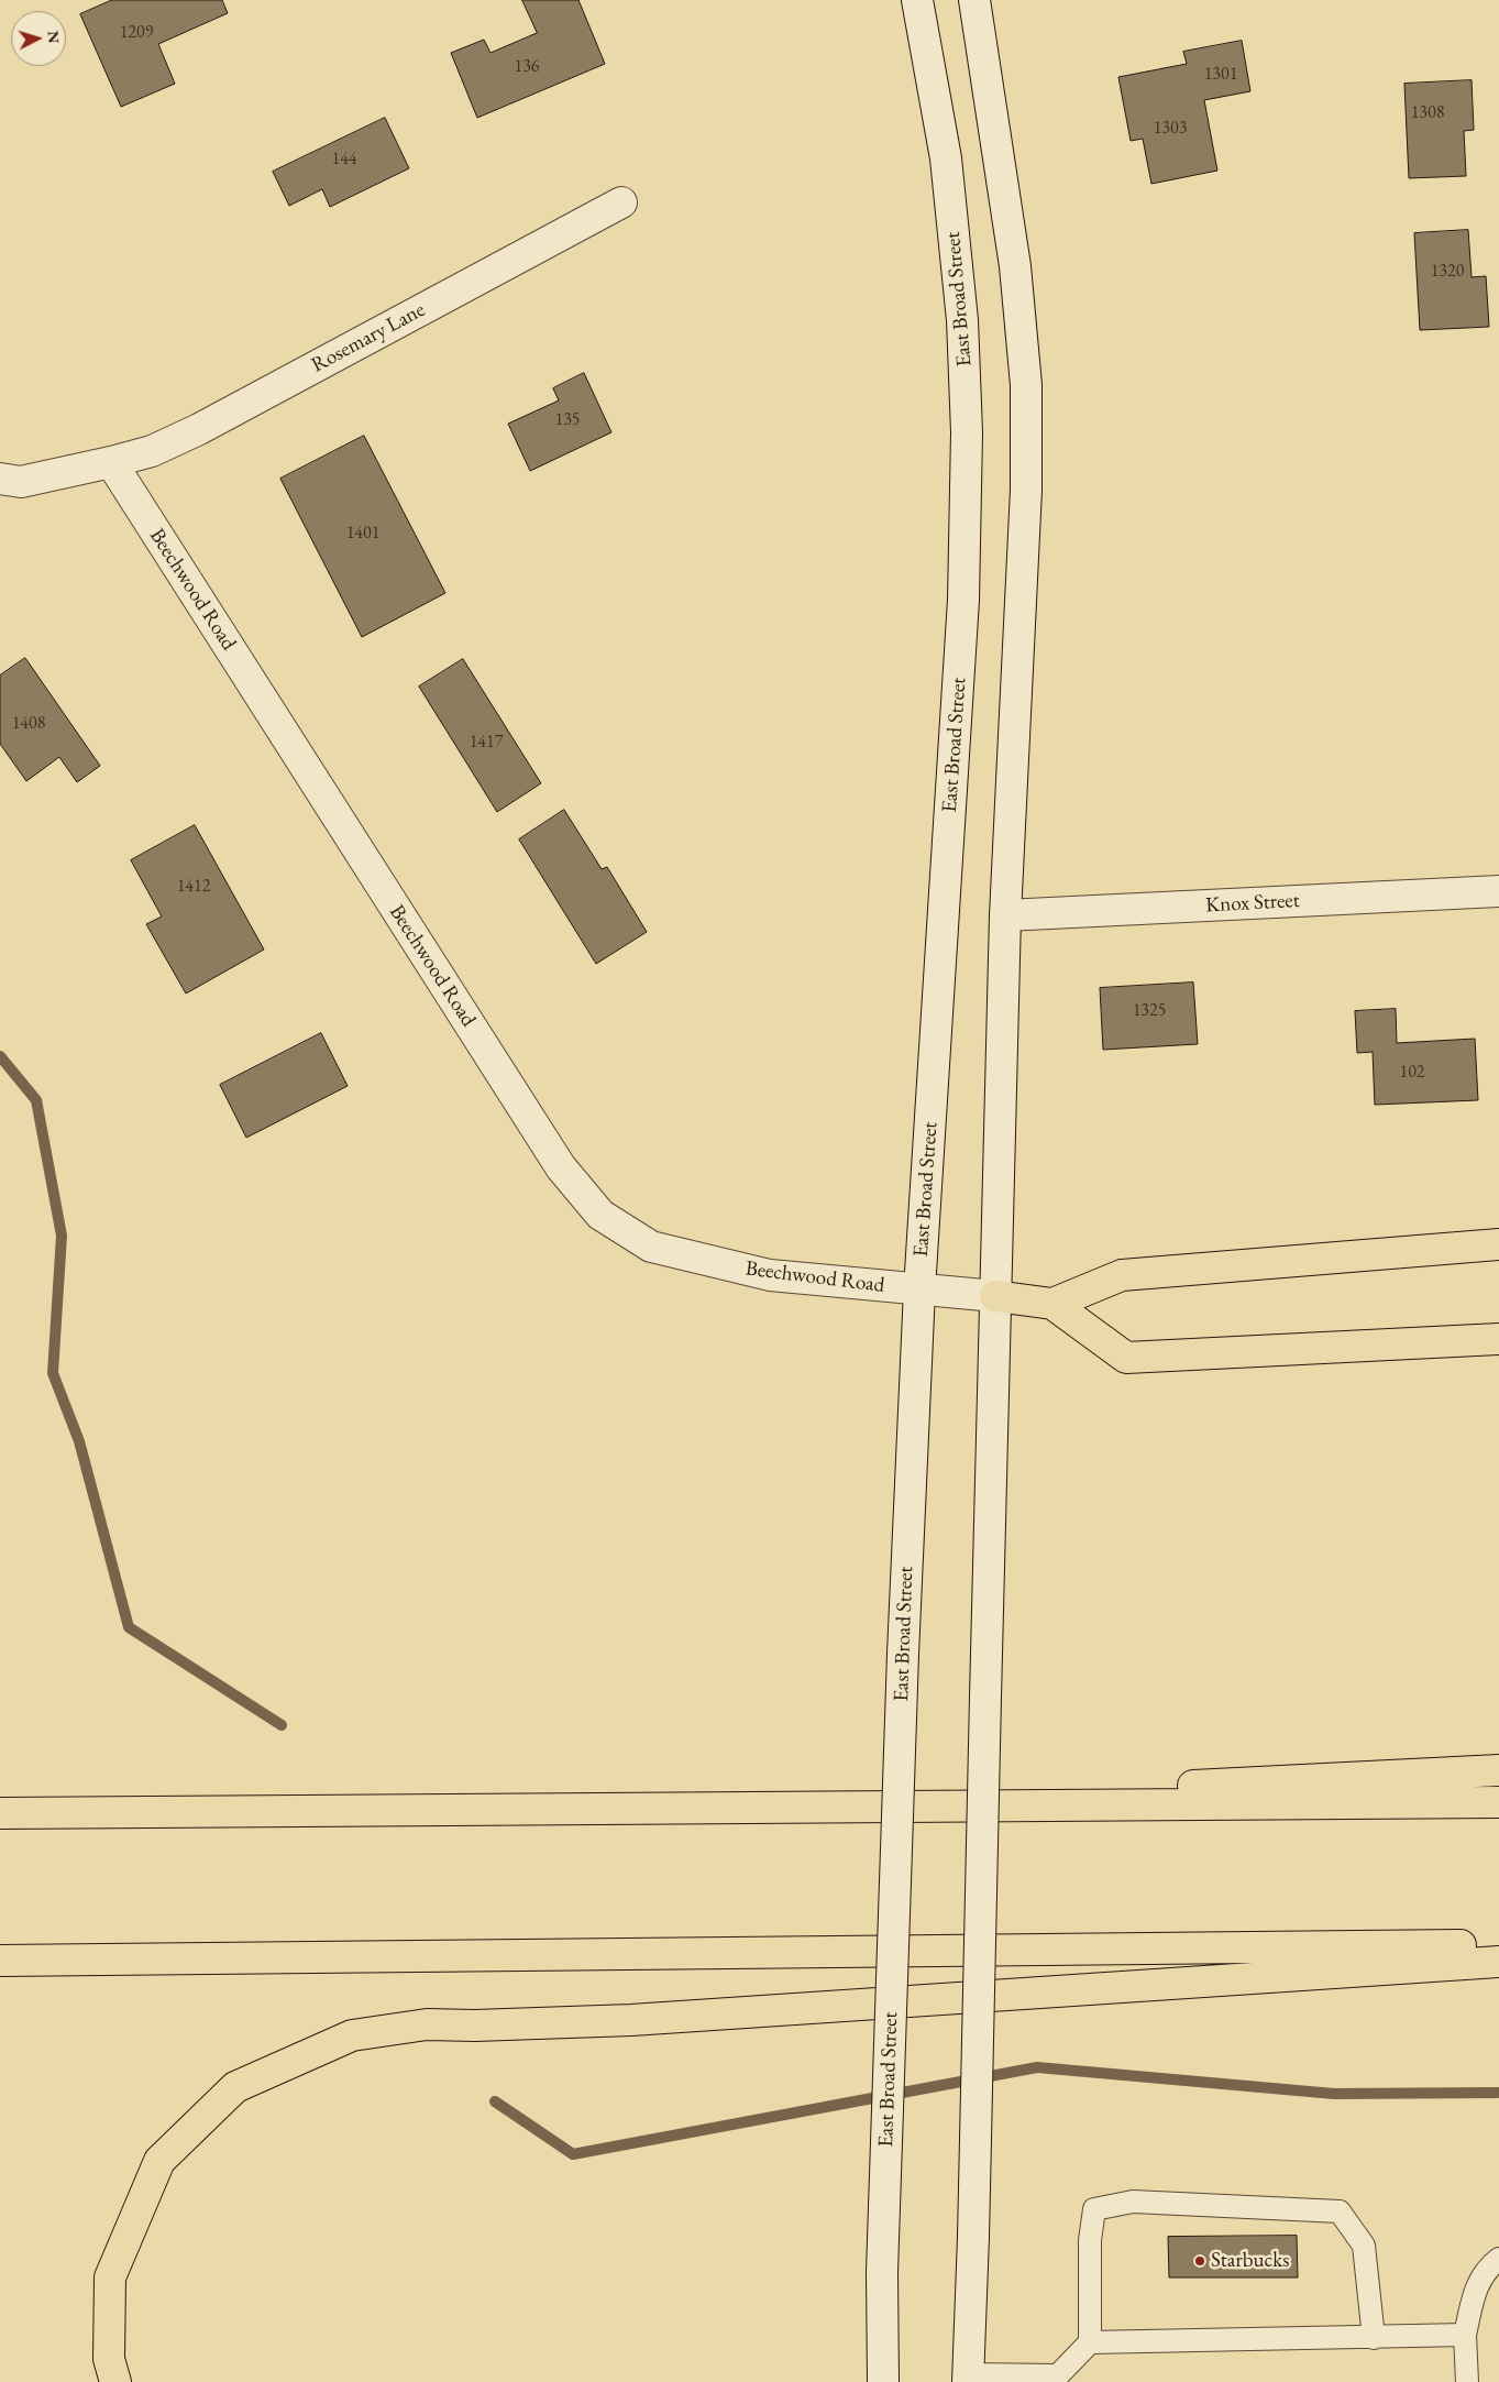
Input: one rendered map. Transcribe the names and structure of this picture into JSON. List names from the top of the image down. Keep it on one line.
{"streets":{"main road":["East Broad Street","Rosemary Lane","Beechwood Road","Knox Street"]},"crossings":[["East Broad Street","Beechwood Road"],["Rosemary Lane","Beechwood Road"]],"places":["Starbucks"],"house_numbers":["1209","136","1301","1308","1303","144","1320","135","1401","1408","1417","1412","1325","102"],"north":"right"}
